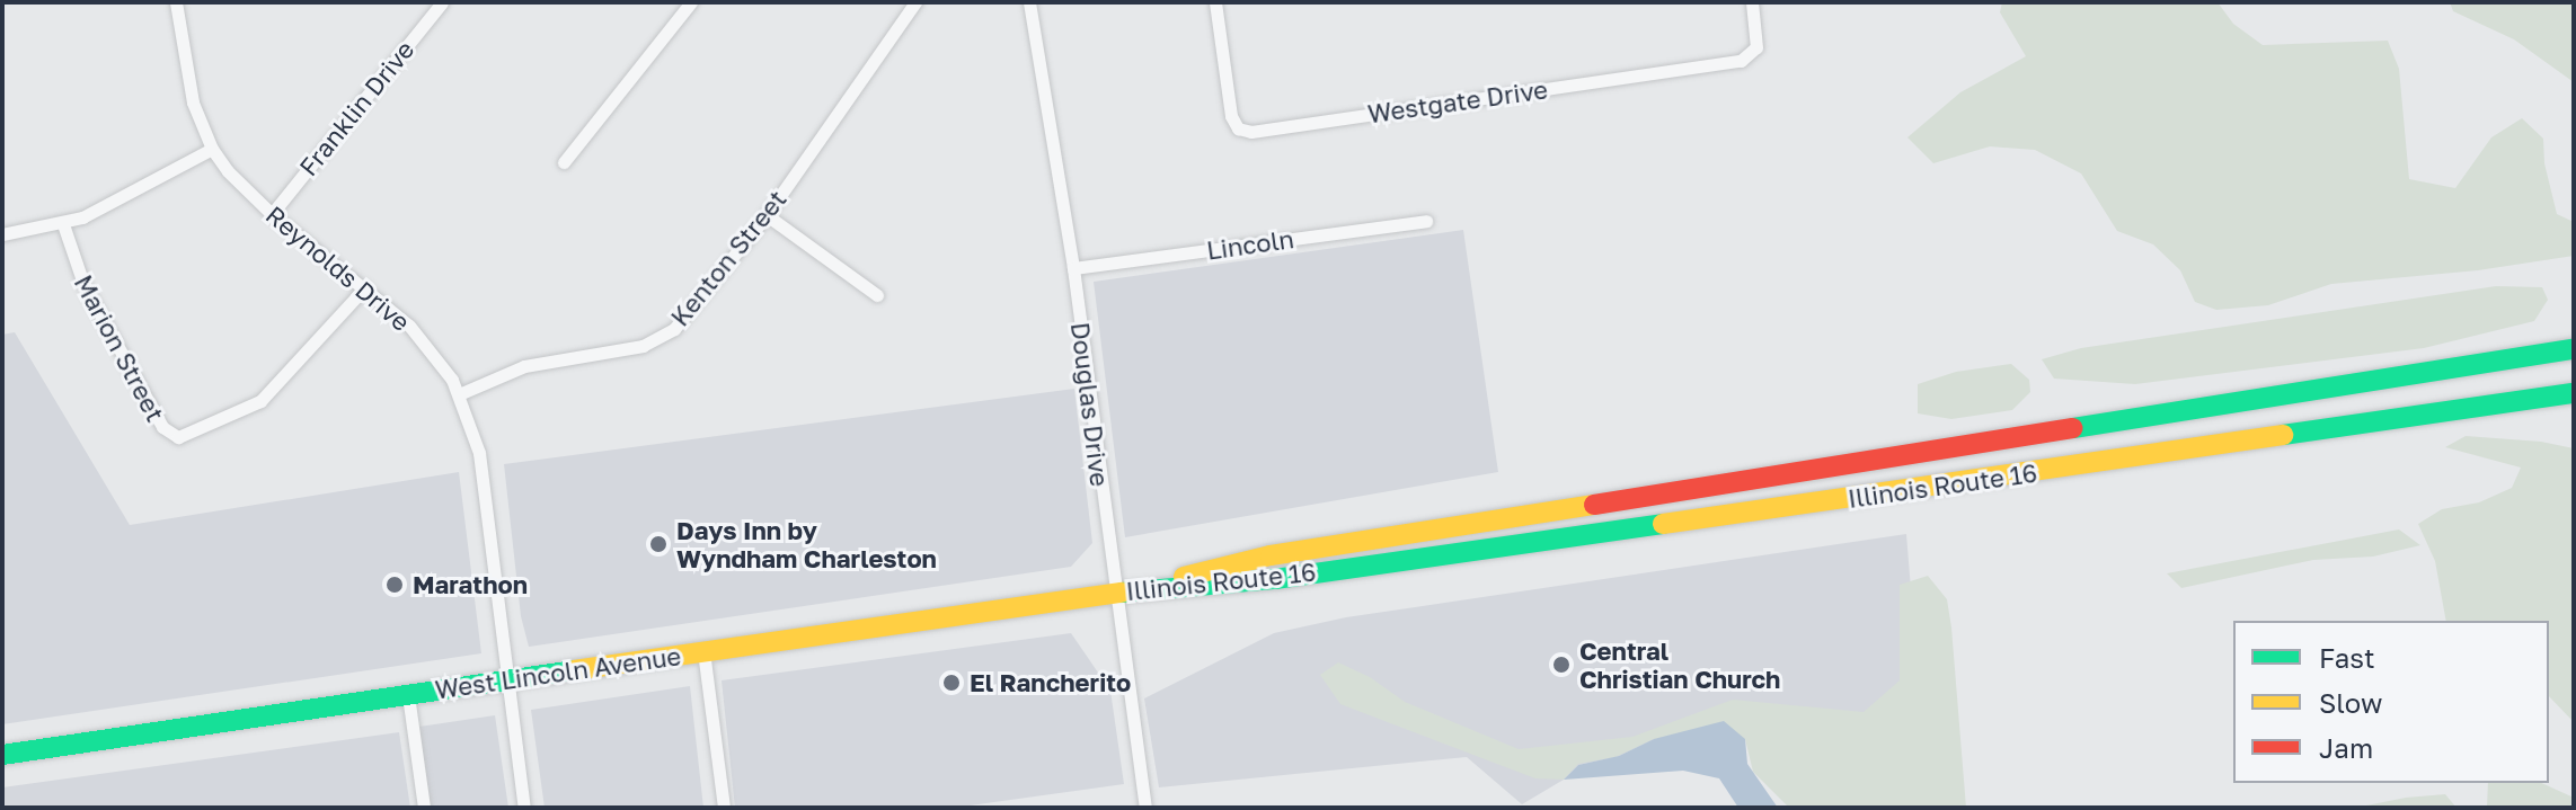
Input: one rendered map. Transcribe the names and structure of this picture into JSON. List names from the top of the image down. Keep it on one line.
{"streets":{"main road":["Illinois Route 16","West Lincoln Avenue"],"street":["Westgate Drive","Franklin Drive","Lincoln","Kenton Street","Reynolds Drive","Marion Street","Douglas Drive"]},"crossings":[["Franklin Drive","Reynolds Drive"],["Lincoln","Douglas Drive"],["Kenton Street","Reynolds Drive"],["Reynolds Drive","Marion Street"],["Reynolds Drive","West Lincoln Avenue"],["Douglas Drive","Illinois Route 16"],["Douglas Drive","West Lincoln Avenue"],["Illinois Route 16","West Lincoln Avenue"]],"places":["Days Inn by Wyndham Charleston","Marathon","Central Christian Church","El Rancherito"],"legend":["Fast","Slow","Jam"]}
